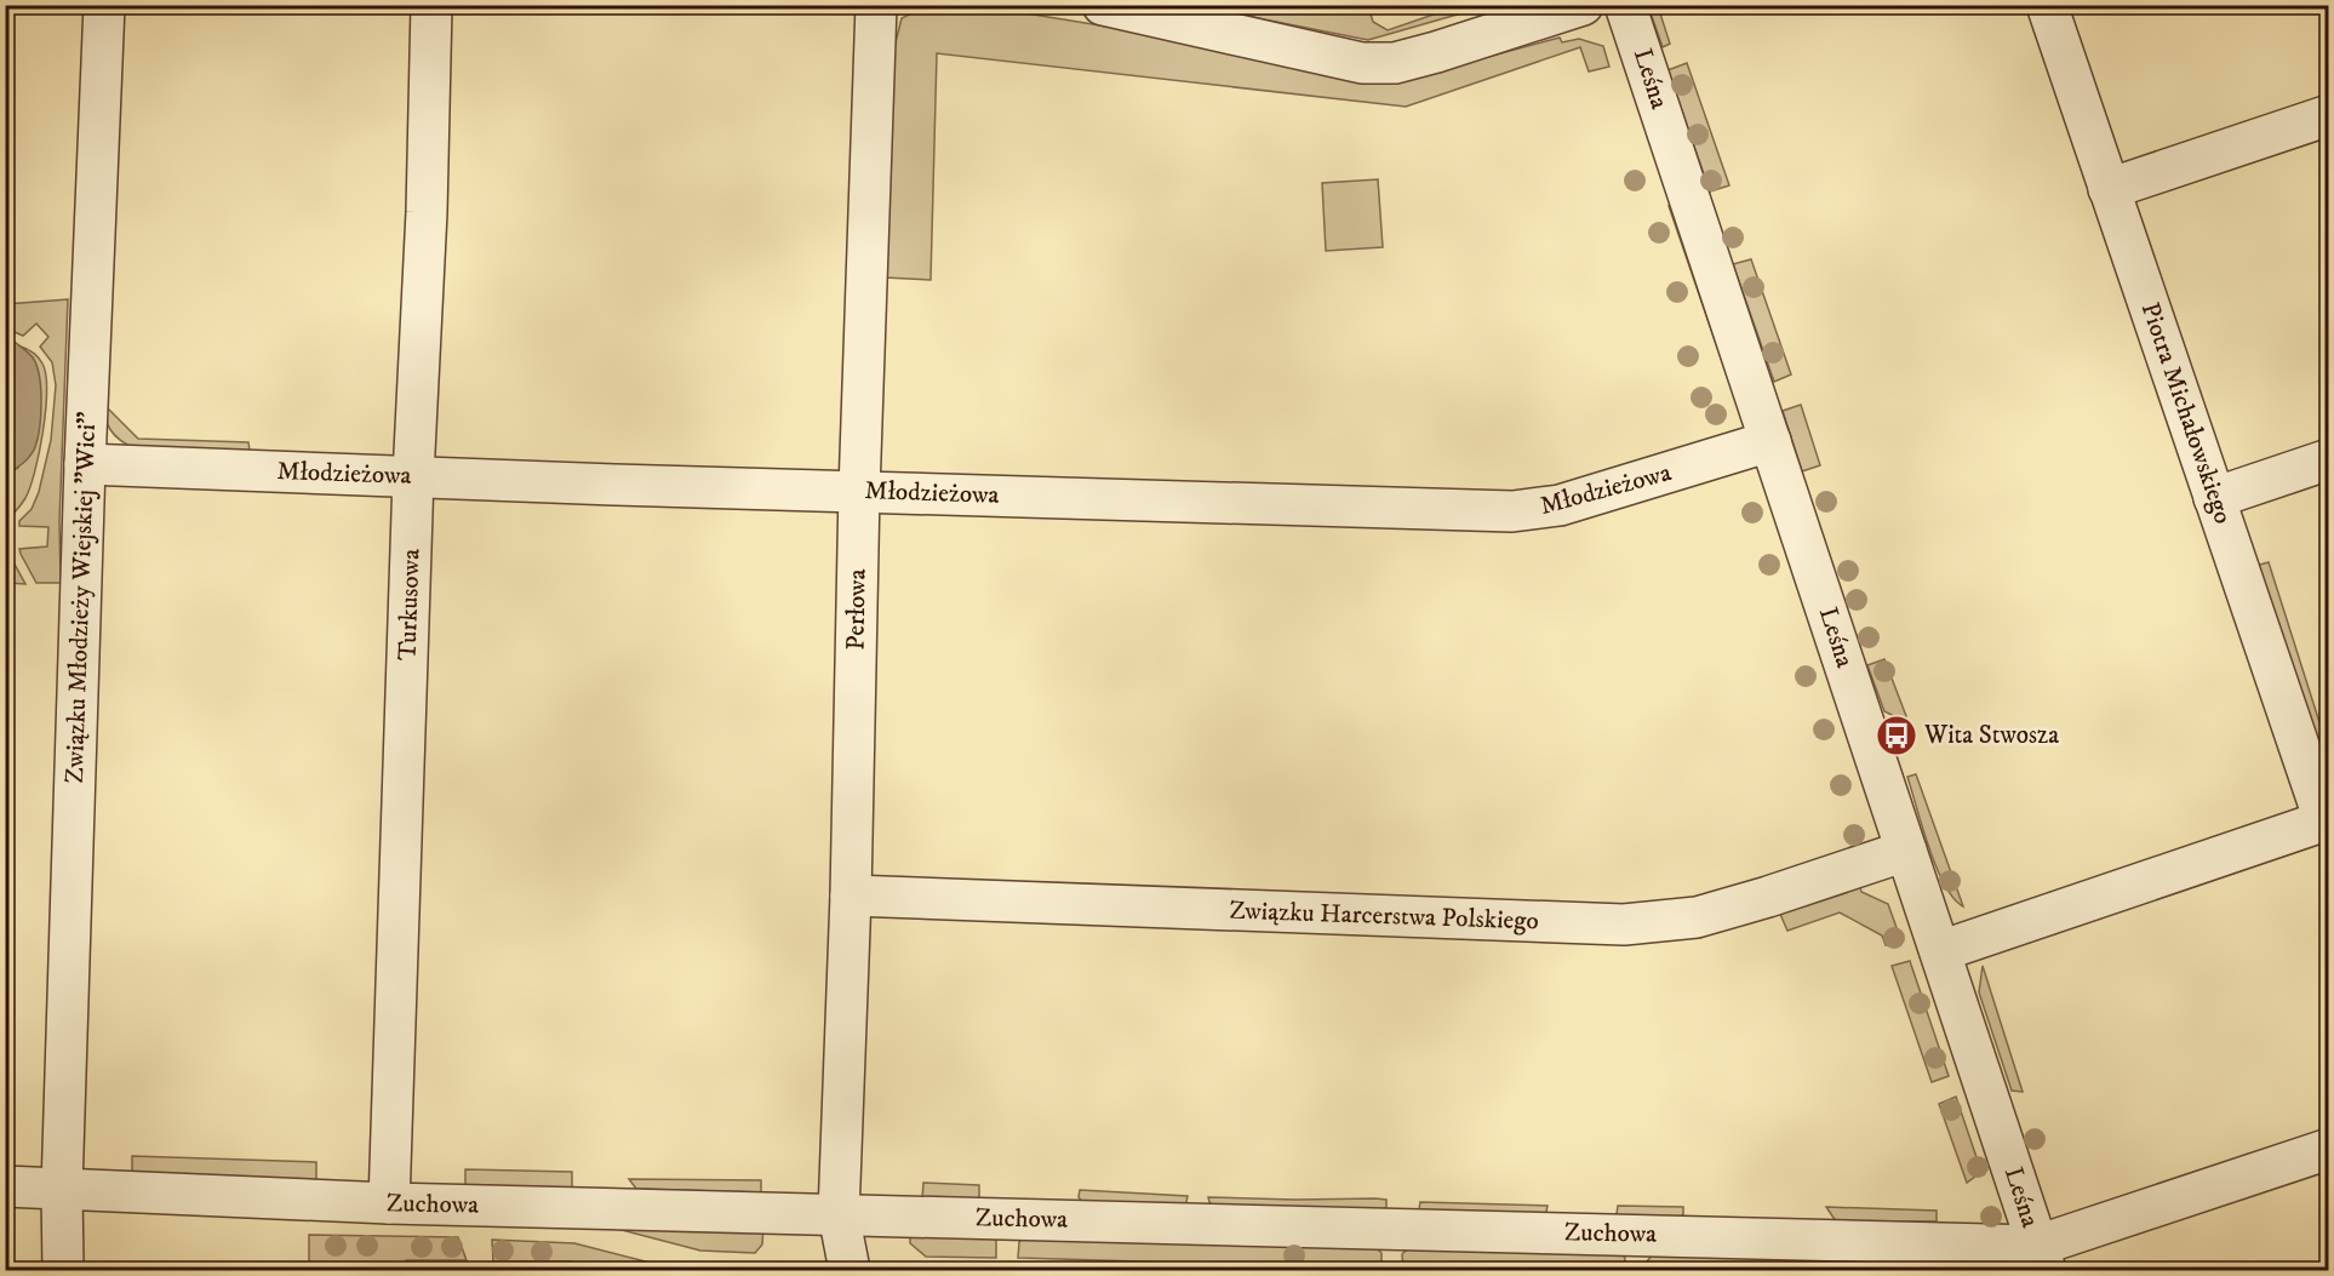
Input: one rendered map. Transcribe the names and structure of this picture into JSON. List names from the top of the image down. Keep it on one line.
{"streets":{"street":["Leśna","Piotra Michałowskiego","Młodzieżowa","Związku Młodzieży Wiejskiej \"Wici\"","Turkusowa","Perłowa","Związku Harcerstwa Polskiego","Zuchowa"]},"crossings":[["Leśna","Młodzieżowa"],["Leśna","Związku Harcerstwa Polskiego"],["Leśna","Zuchowa"],["Młodzieżowa","Związku Młodzieży Wiejskiej \"Wici\""],["Młodzieżowa","Turkusowa"],["Młodzieżowa","Perłowa"],["Związku Młodzieży Wiejskiej \"Wici\"","Zuchowa"],["Turkusowa","Zuchowa"],["Perłowa","Związku Harcerstwa Polskiego"],["Perłowa","Zuchowa"]],"places":{"bus stop":["Wita Stwosza"]}}
